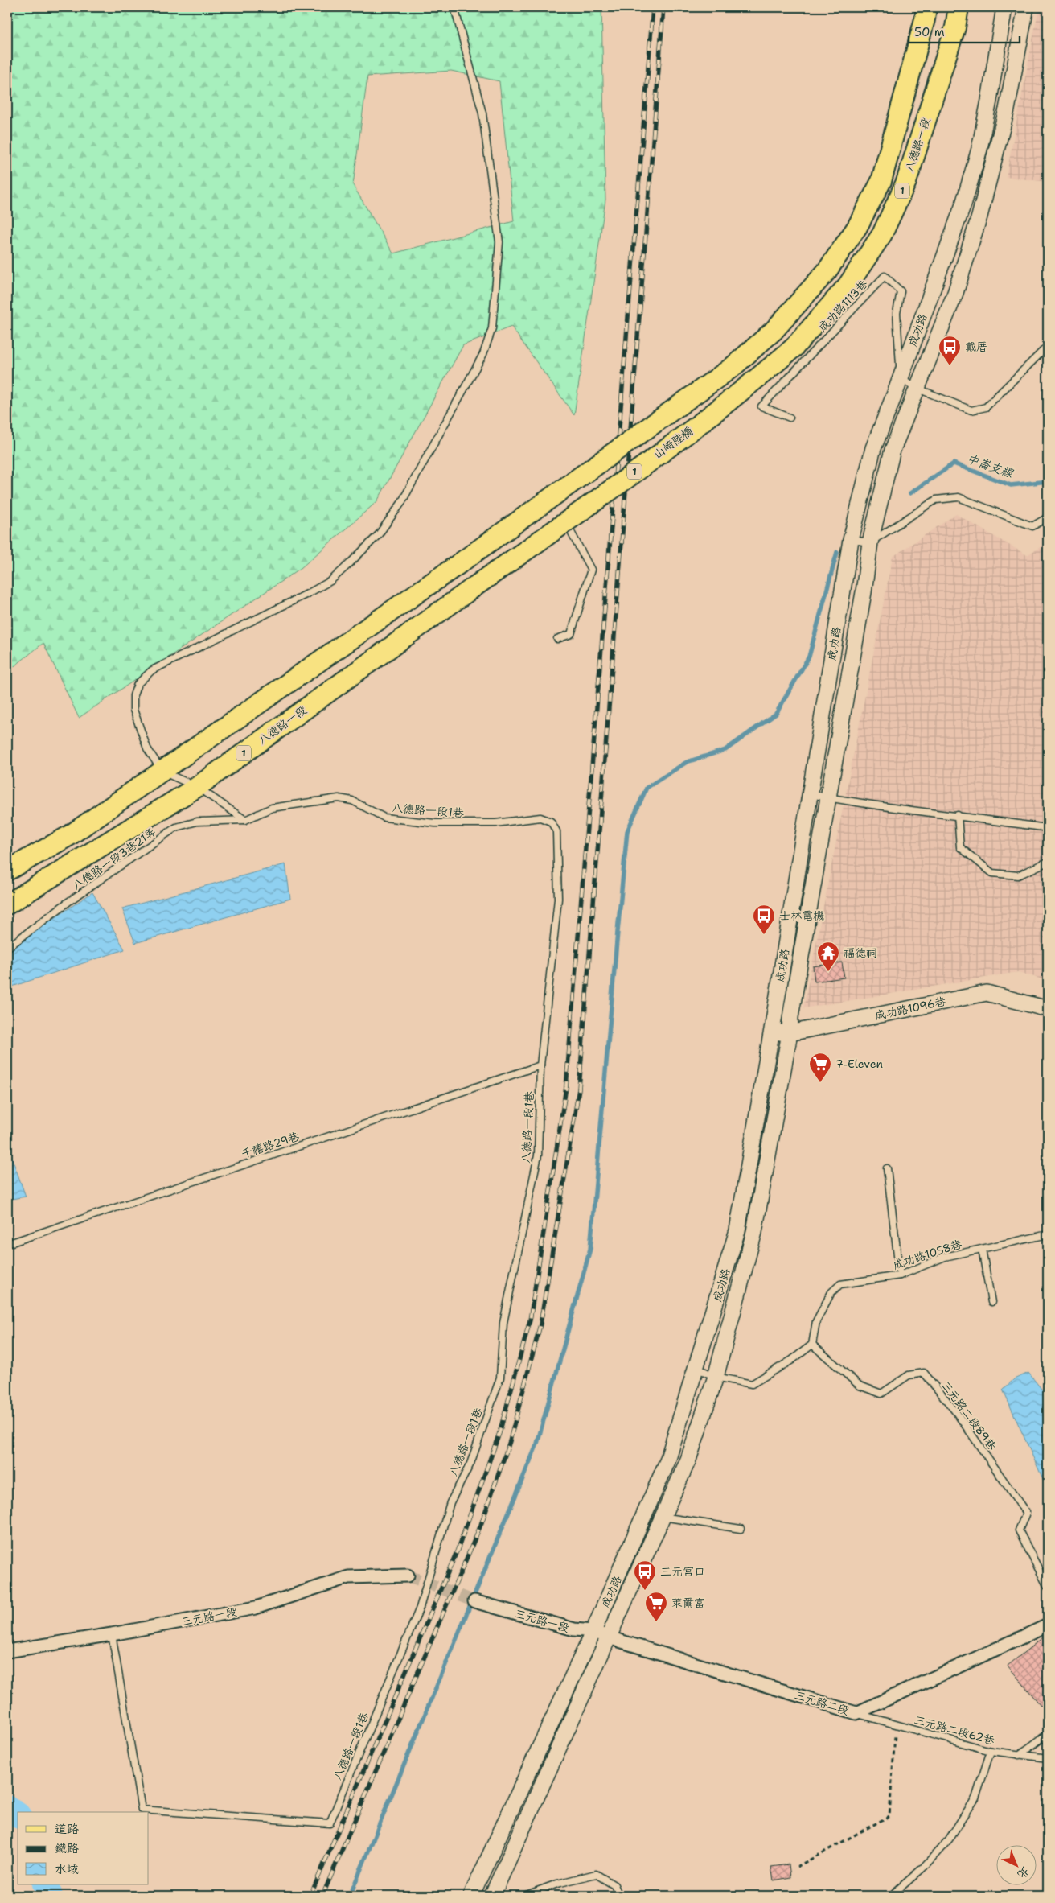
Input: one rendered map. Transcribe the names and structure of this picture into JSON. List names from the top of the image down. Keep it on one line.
{"streets":{"main road":["八德路一段","1","山崎陸橋"],"street":["成功路","成功路1096巷","三元路一段","三元路二段"],"lane":["成功路1113巷","八德路一段1巷","八德路一段3巷21弄","千禧路29巷","成功路1058巷","三元路二段89巷","三元路二段62巷"]},"crossings":[["八德路一段","山崎陸橋"],["成功路1113巷","成功路"],["成功路","成功路1096巷"],["成功路","三元路一段"],["成功路","三元路二段"],["八德路一段1巷","八德路一段3巷21弄"],["八德路一段1巷","千禧路29巷"],["八德路一段1巷","三元路一段"],["成功路1058巷","三元路二段89巷"],["三元路一段","三元路二段"],["三元路二段","三元路二段62巷"]],"water":["中崙支線"],"places":{"bus stop":["戴厝","士林電機","三元宮口"],"temple":["福德祠"],"supermarket":["7-Eleven","萊爾富"]},"legend":["道路","鐵路","水域"],"scale_bar":"50 m","north":"bottom right"}
